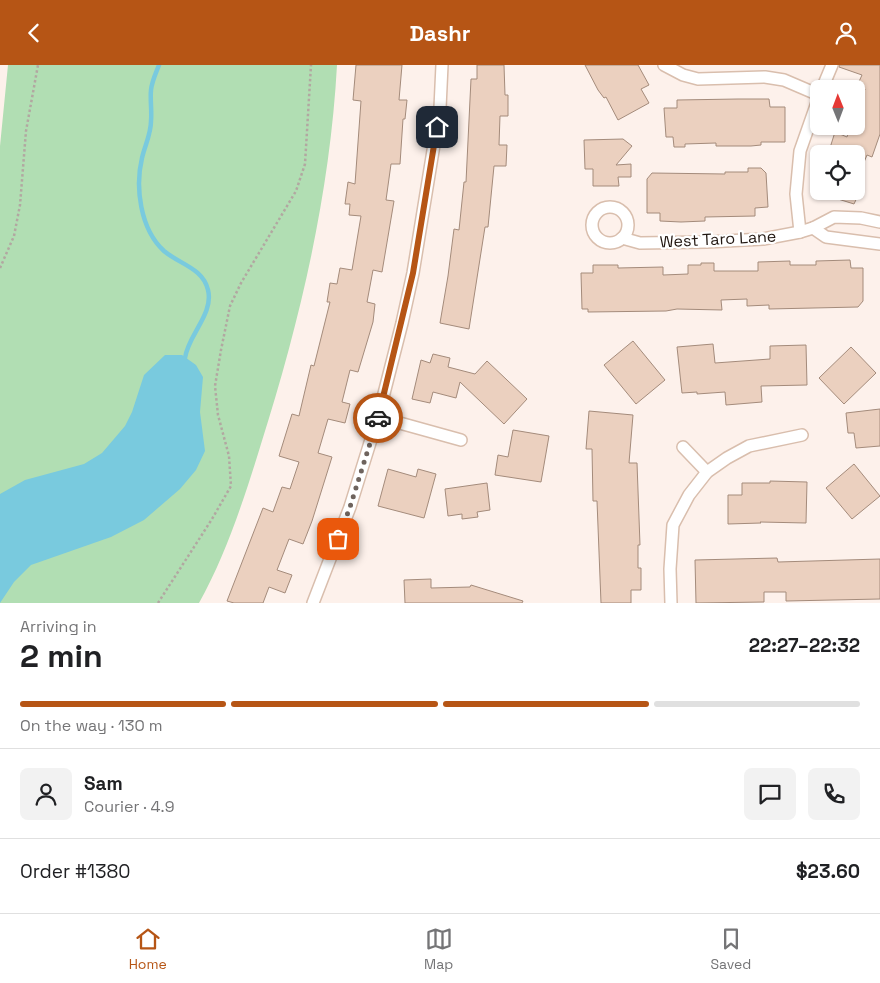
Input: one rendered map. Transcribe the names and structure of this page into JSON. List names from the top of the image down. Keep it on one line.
{"streets":{"street":["West Taro Lane"]},"north":"top","page":{"header":"Dashr","heading":["2 min","Arriving in","22:27–22:32"],"panel":["Sam","Courier · 4.9","Order #1380","$23.60"],"bar":"On the way · 130 m","tabs":["Home","Map","Saved"]}}
